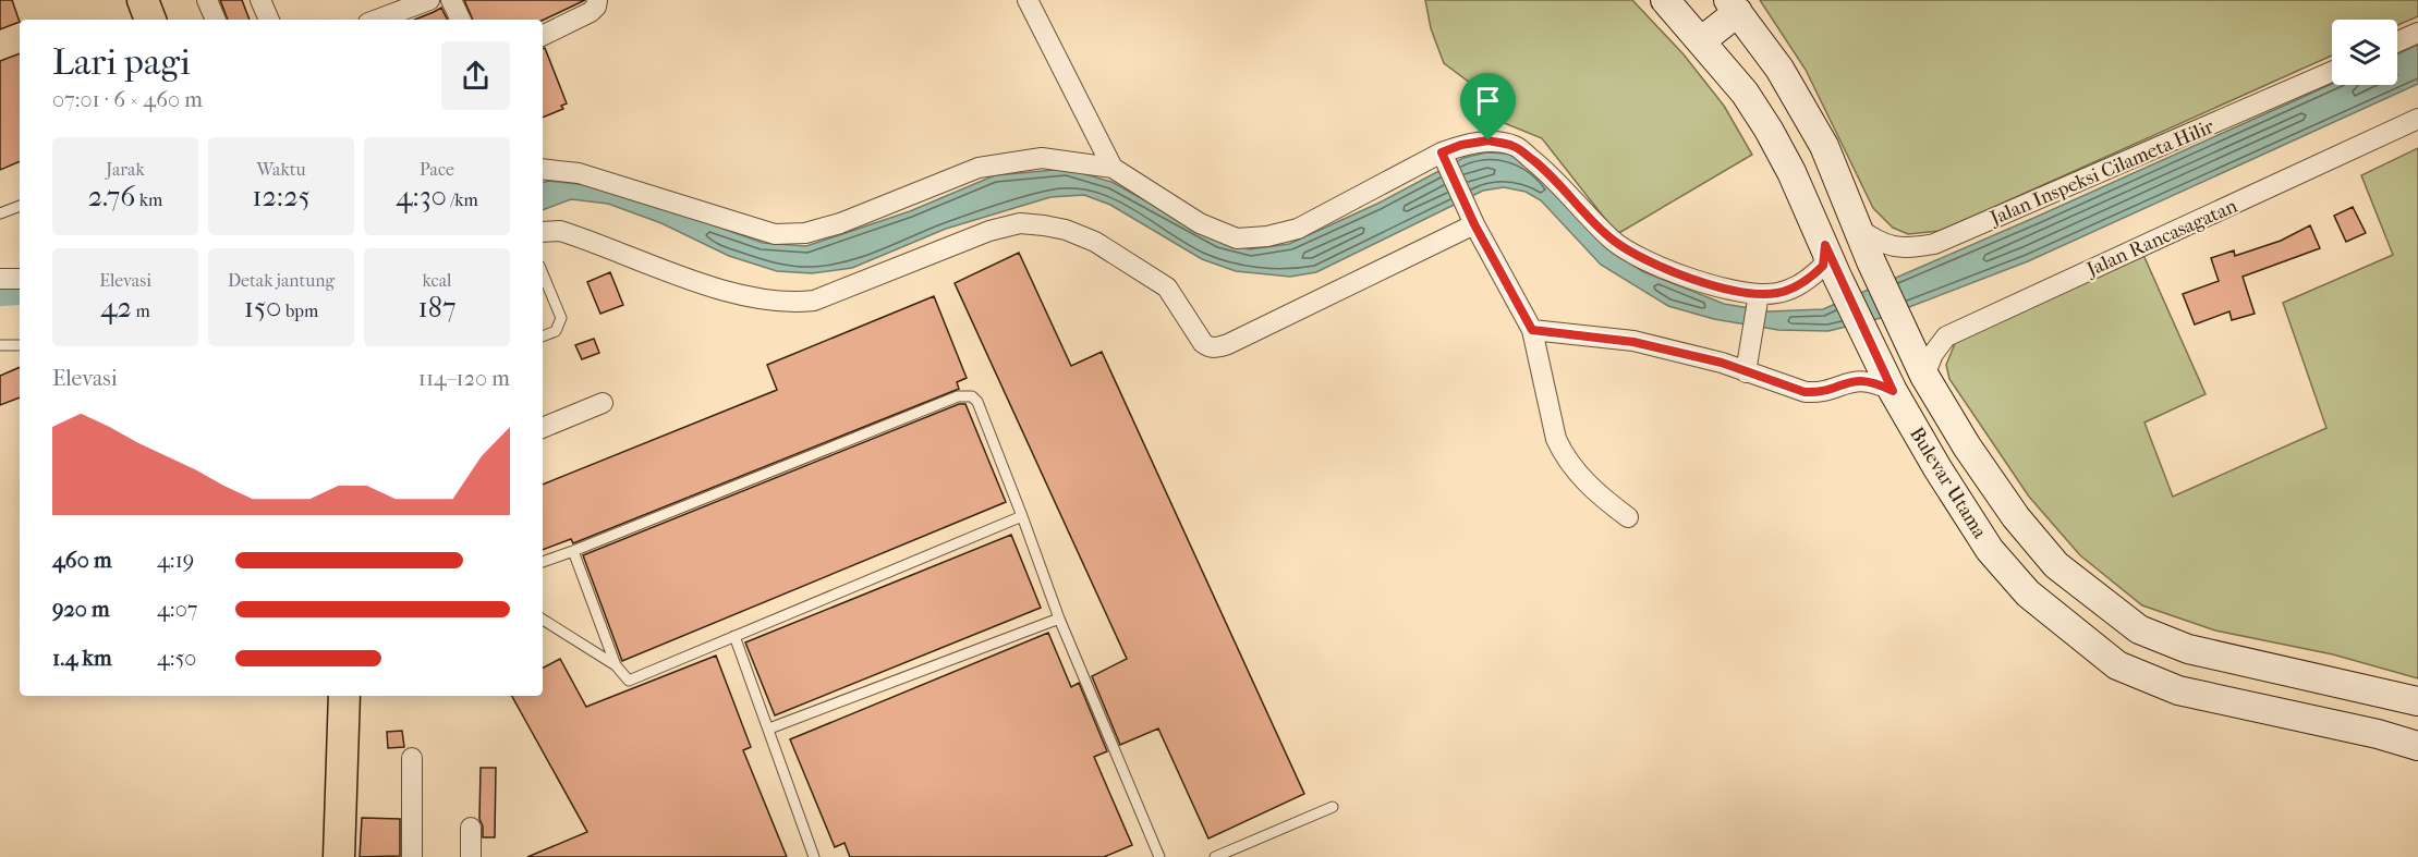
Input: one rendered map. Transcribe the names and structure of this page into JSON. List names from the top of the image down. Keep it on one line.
{"streets":{"main road":["Bulevar Utama"],"street":["Jalan Inspeksi Cilameta Hilir","Jalan Rancasagatan"]},"crossings":[["Jalan Inspeksi Cilameta Hilir","Bulevar Utama"],["Jalan Rancasagatan","Bulevar Utama"]],"page":{"heading":["Lari pagi","07:01 · 6 × 460 m"],"stats":[["Jarak","2.76 km"],["Waktu","12:25"],["Pace","4:30 /km"],["Elevasi","42 m"],["Detak jantung","150 bpm"],["kcal","187"]],"chart":["Elevasi","114–120 m"],"list":[{"name":"460 m","note":"4:19"},{"name":"920 m","note":"4:07"},{"name":"1.4 km","note":"4:50"}]}}
